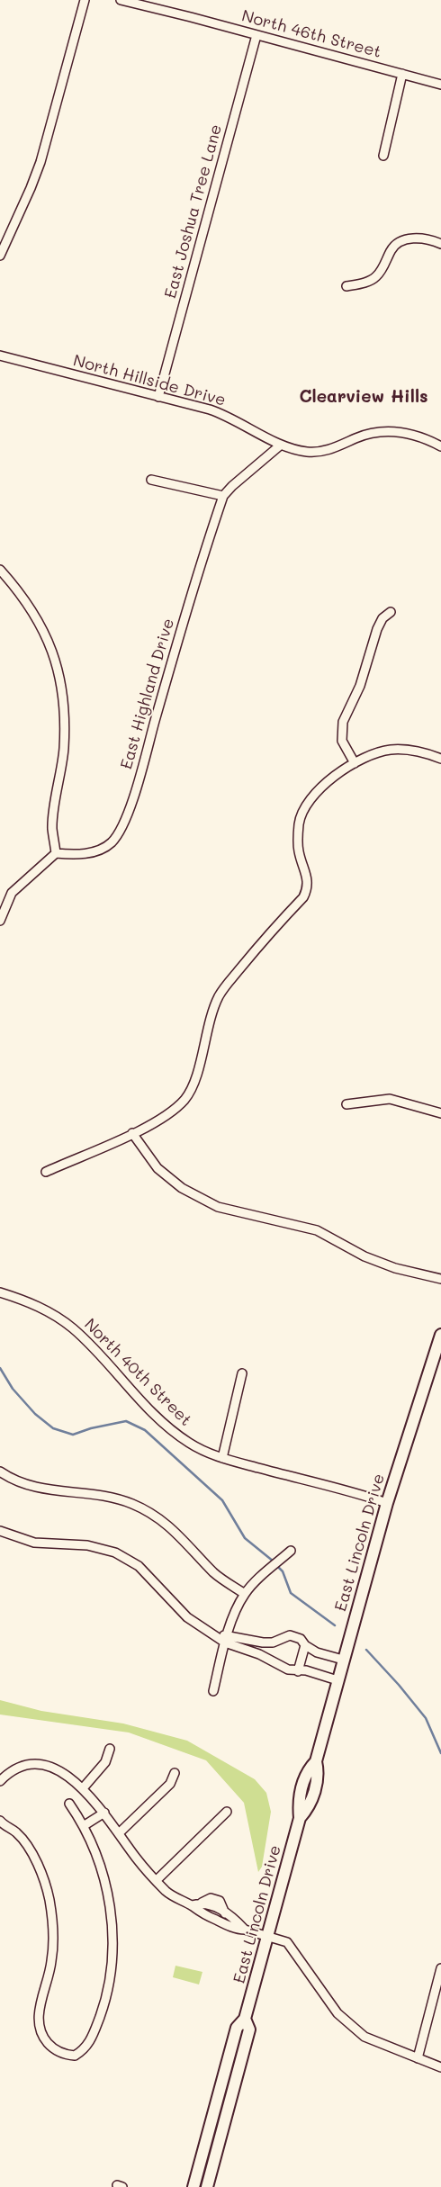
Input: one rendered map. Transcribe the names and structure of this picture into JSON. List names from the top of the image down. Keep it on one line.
{"streets":{"main road":["East Lincoln Drive"],"street":["North 46th Street","East Joshua Tree Lane","North Hillside Drive","East Highland Drive","North 40th Street"]},"crossings":[["North 46th Street","East Joshua Tree Lane"],["East Joshua Tree Lane","North Hillside Drive"],["North 40th Street","East Lincoln Drive"]],"districts":["Clearview Hills"]}
